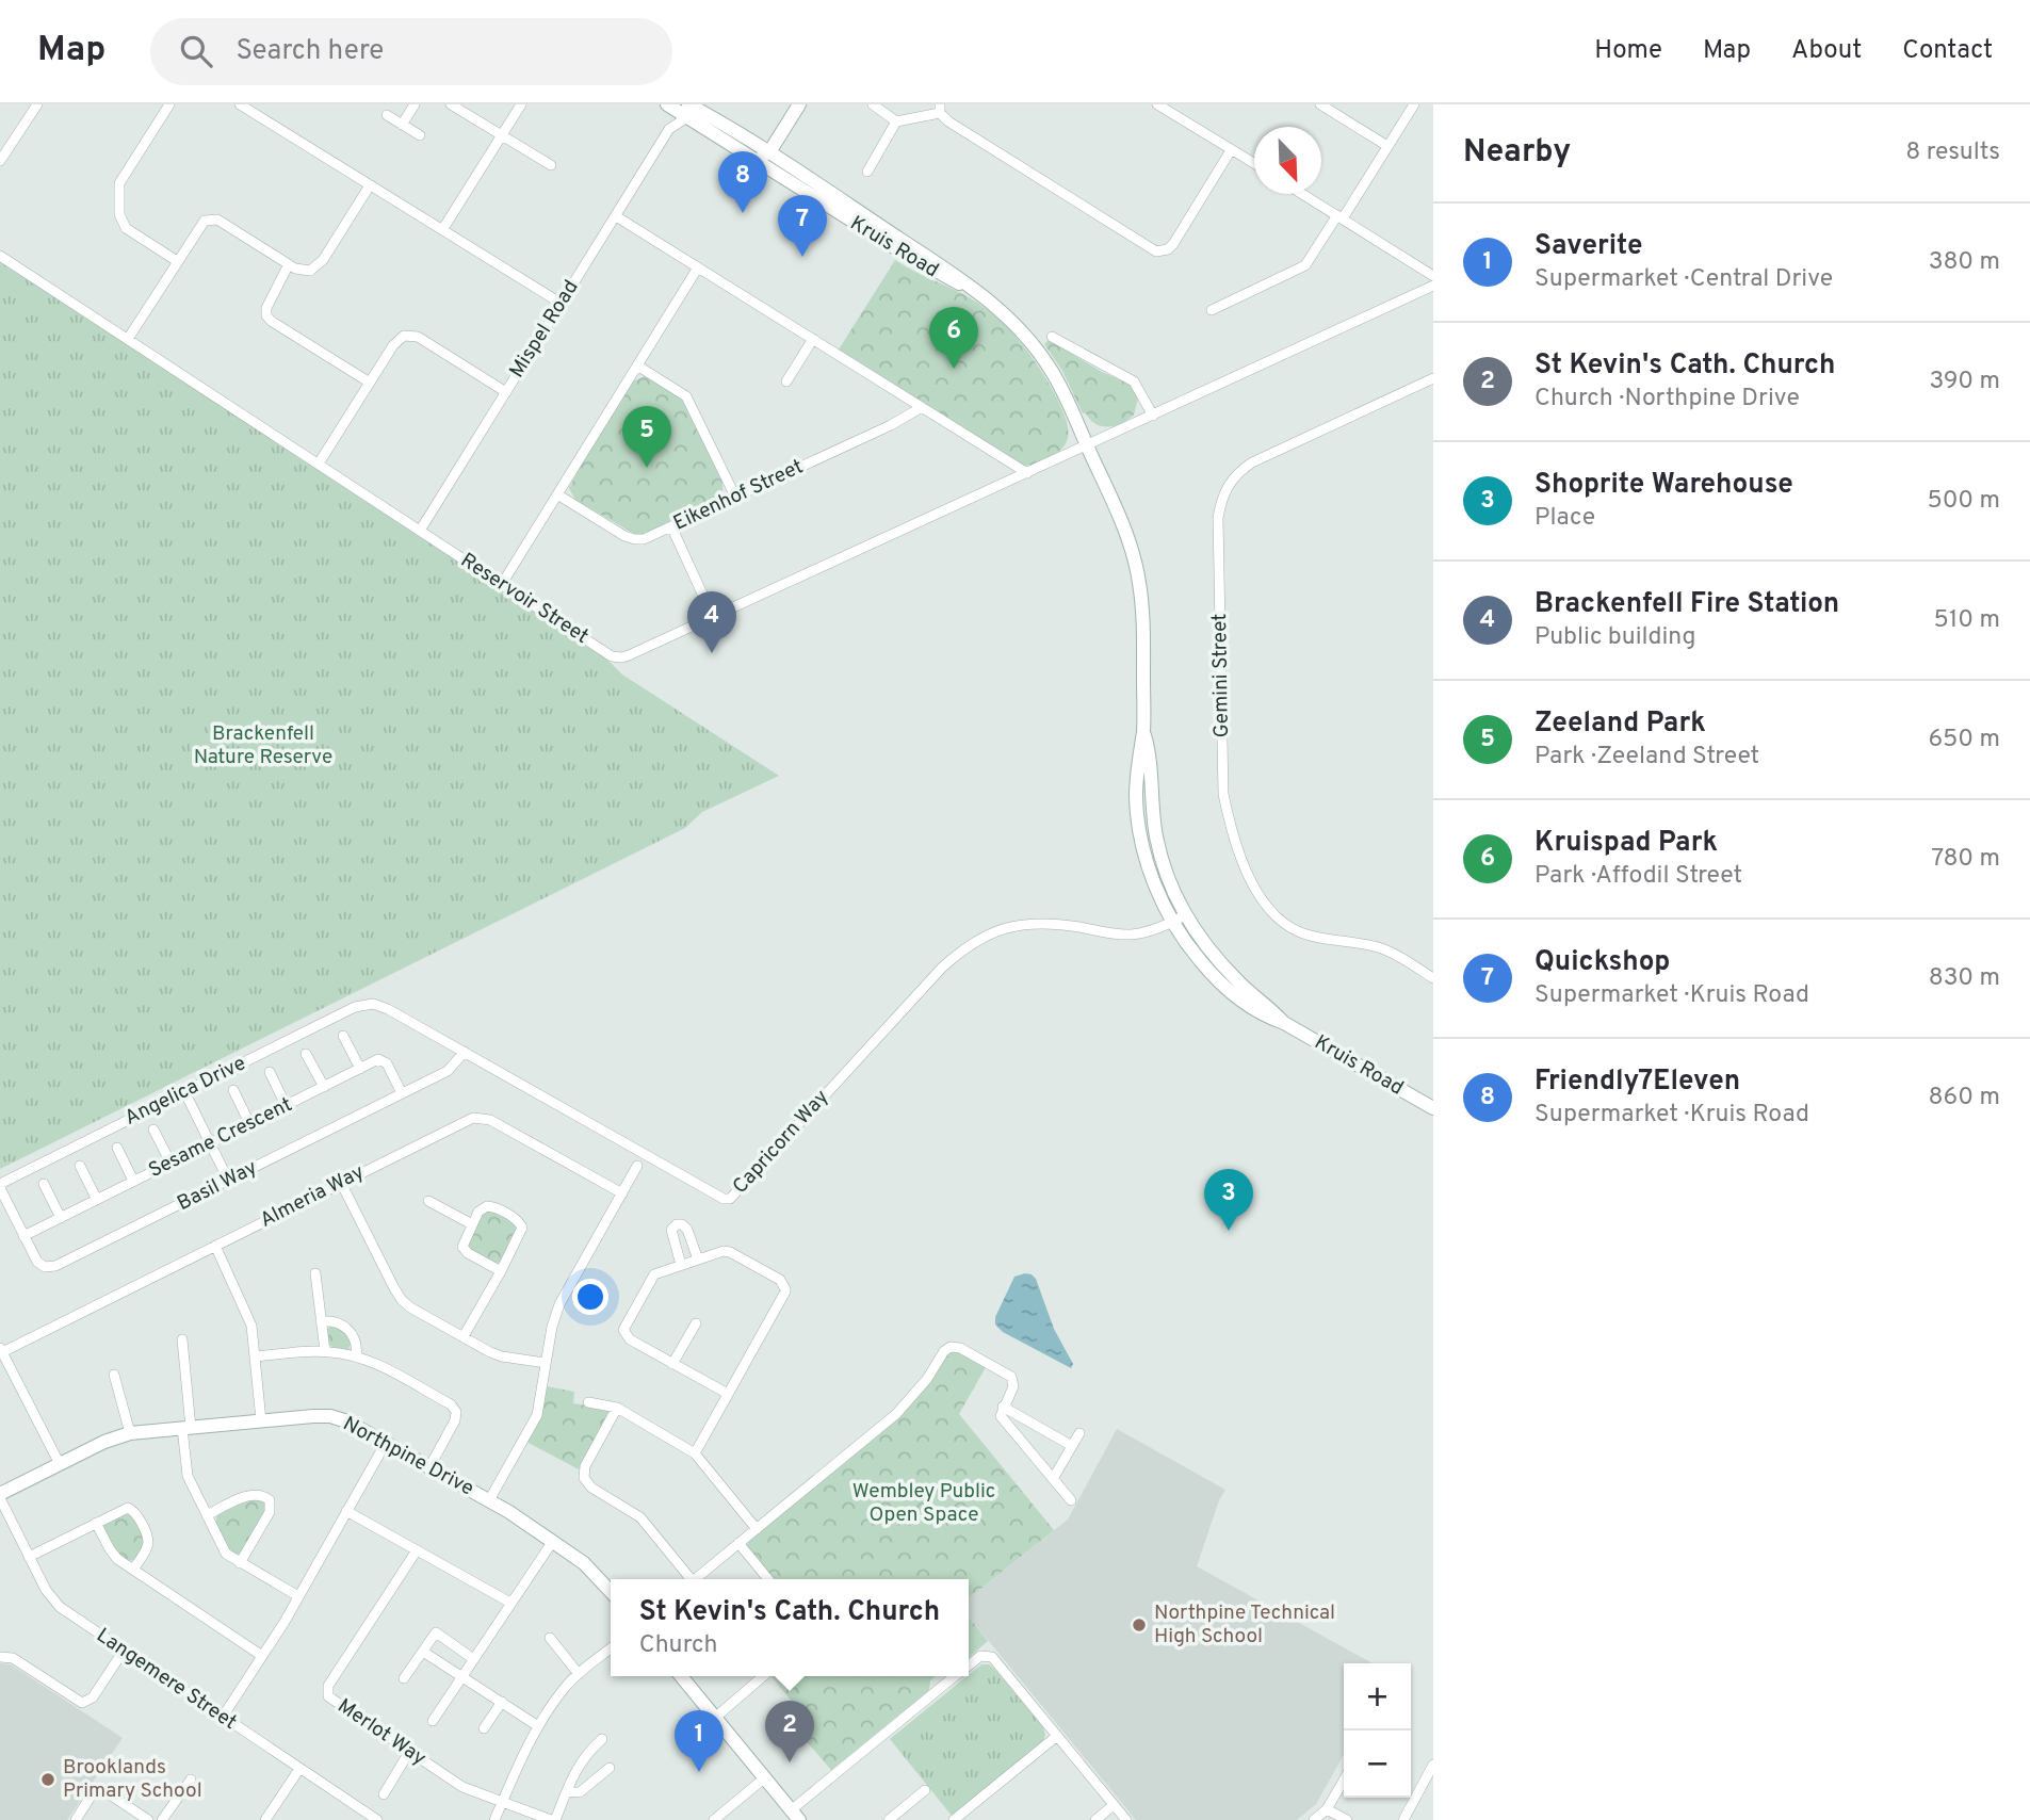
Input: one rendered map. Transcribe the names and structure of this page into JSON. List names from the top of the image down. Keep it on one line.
{"streets":{"street":["Kruis Road","Mispel Road","Eikenhof Street","Reservoir Street","Gemini Street","Angelica Drive","Sesame Crescent","Capricorn Way","Basil Way","Almeria Way","Northpine Drive","Langemere Street","Merlot Way"]},"crossings":[["Kruis Road","Mispel Road"],["Kruis Road","Reservoir Street"],["Kruis Road","Capricorn Way"],["Mispel Road","Reservoir Street"],["Angelica Drive","Capricorn Way"],["Angelica Drive","Basil Way"],["Sesame Crescent","Basil Way"],["Capricorn Way","Basil Way"],["Northpine Drive","Langemere Street"]],"parks":["Brackenfell Nature Reserve","Wembley Public Open Space"],"places":["Northpine Technical High School","Brooklands Primary School"],"north":"bottom right","page":{"header":"Map","search":"Search here","nav":["Home","Map","About","Contact"],"heading":["Nearby","8 results"],"pins":["8","7","6","5","4","3","2","1"],"list":[{"mark":"1","name":"Saverite","note":"Supermarket · Central Drive","value":"380 m"},{"mark":"2","name":"St Kevin's Cath. Church","note":"Church · Northpine Drive","value":"390 m"},{"mark":"3","name":"Shoprite Warehouse","note":"Place","value":"500 m"},{"mark":"4","name":"Brackenfell Fire Station","note":"Public building","value":"510 m"},{"mark":"5","name":"Zeeland Park","note":"Park · Zeeland Street","value":"650 m"},{"mark":"6","name":"Kruispad Park","note":"Park · Affodil Street","value":"780 m"},{"mark":"7","name":"Quickshop","note":"Supermarket · Kruis Road","value":"830 m"},{"mark":"8","name":"Friendly7Eleven","note":"Supermarket · Kruis Road","value":"860 m"}],"popup":["St Kevin's Cath. Church","Church"],"map_buttons":["+","−"]}}
